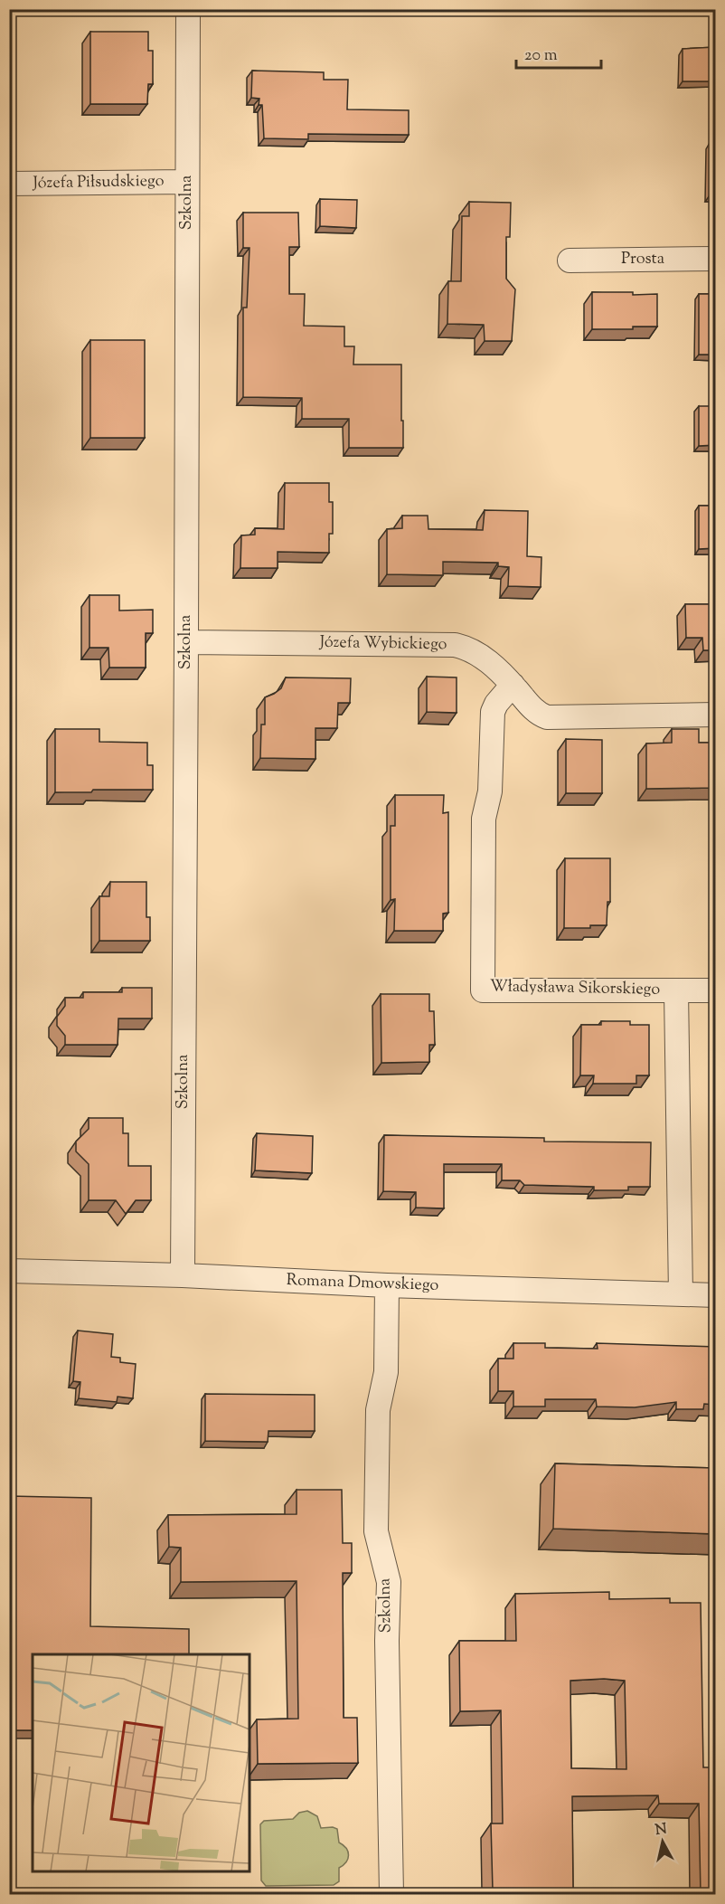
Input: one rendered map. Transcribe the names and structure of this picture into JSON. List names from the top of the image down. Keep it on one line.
{"streets":{"street":["Józefa Piłsudskiego","Szkolna","Prosta","Józefa Wybickiego","Władysława Sikorskiego","Romana Dmowskiego"]},"crossings":[["Józefa Piłsudskiego","Szkolna"],["Szkolna","Józefa Wybickiego"],["Szkolna","Romana Dmowskiego"],["Józefa Wybickiego","Władysława Sikorskiego"]],"scale_bar":"20 m","north":"top"}
